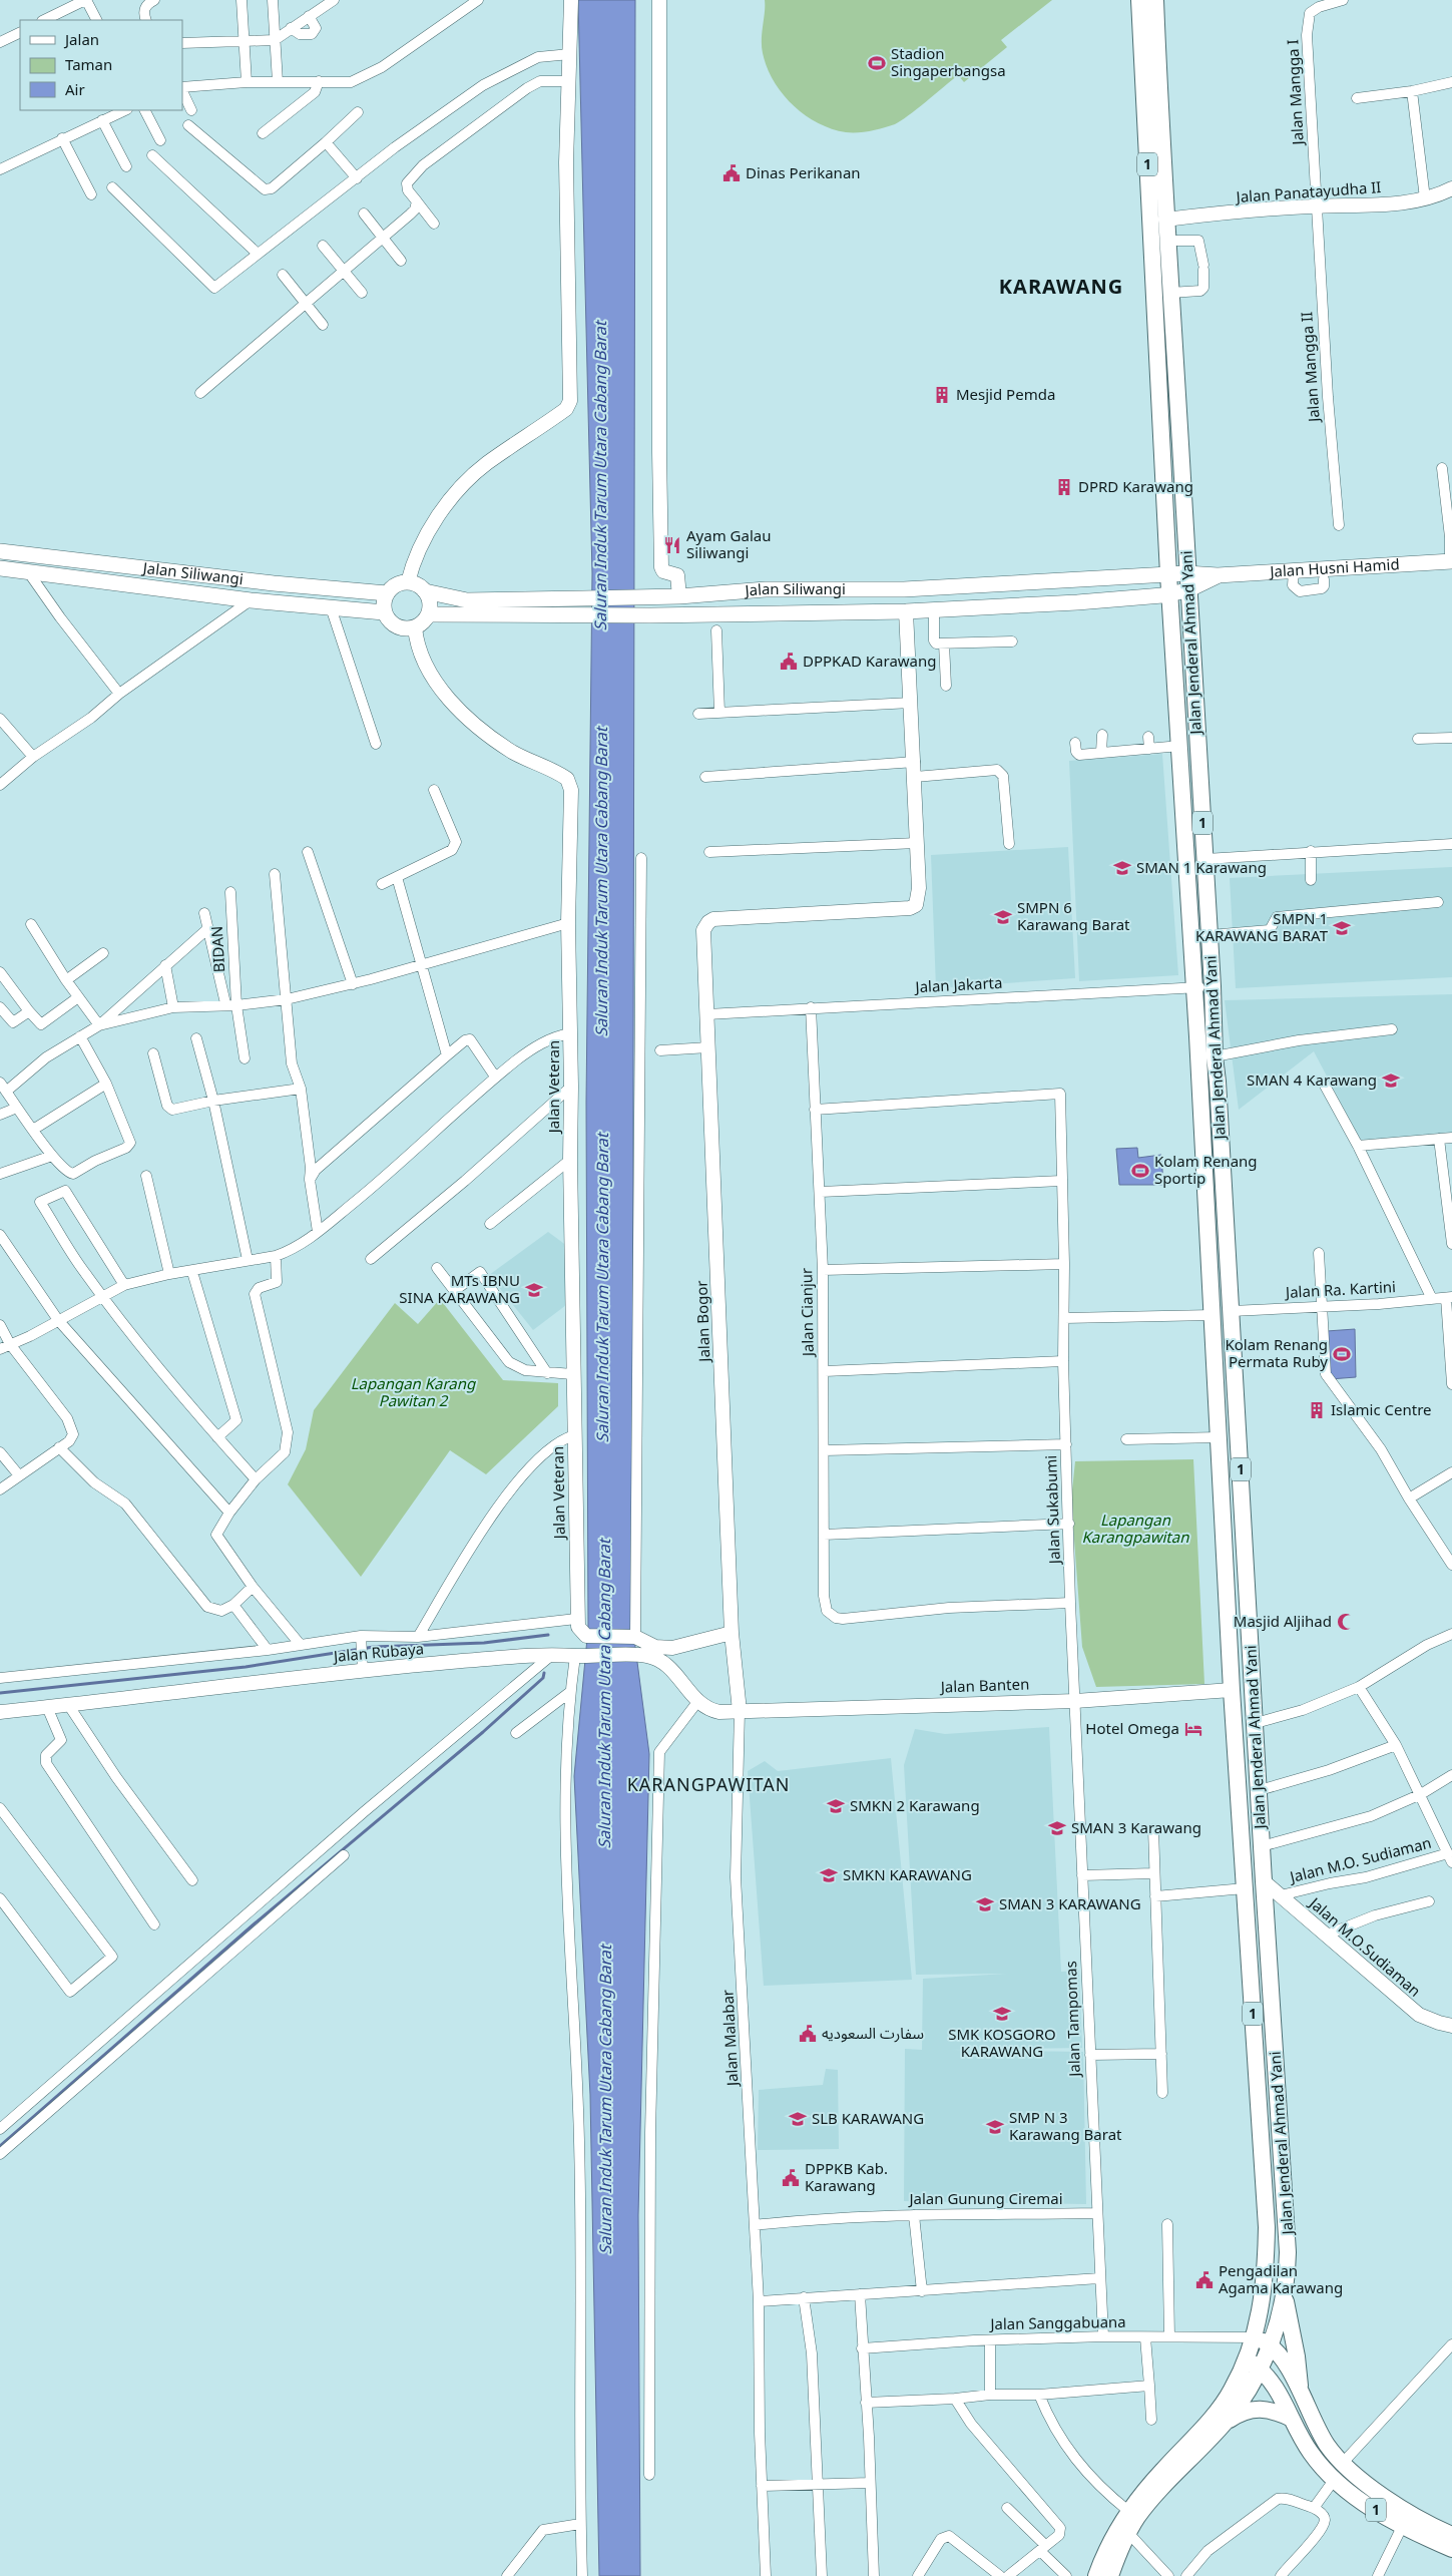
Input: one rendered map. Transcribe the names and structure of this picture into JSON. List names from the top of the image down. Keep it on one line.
{"streets":{"main road":["1","Jalan Husni Hamid","Jalan Siliwangi","Jalan Jenderal Ahmad Yani"],"street":["Jalan Mangga I","Jalan Panatayudha II","Jalan Mangga II","BIDAN","Jalan Jakarta","Jalan Veteran","Jalan Ra. Kartini","Jalan Cianjur","Jalan Bogor","Jalan Sukabumi","Jalan Rubaya","Jalan Banten","Jalan M.O. Sudiaman","Jalan M.O.Sudiaman","Jalan Tampomas","Jalan Malabar","Jalan Gunung Ciremai","Jalan Sanggabuana"]},"crossings":[["Jalan Mangga I","Jalan Panatayudha II"],["Jalan Mangga I","Jalan Mangga II"],["1","Jalan Jenderal Ahmad Yani"],["1","Jalan Sanggabuana"],["Jalan Panatayudha II","Jalan Mangga II"],["Jalan Panatayudha II","Jalan Jenderal Ahmad Yani"],["Jalan Husni Hamid","Jalan Siliwangi"],["Jalan Husni Hamid","Jalan Jenderal Ahmad Yani"],["Jalan Siliwangi","Jalan Jenderal Ahmad Yani"],["Jalan Siliwangi","Jalan Veteran"],["Jalan Jenderal Ahmad Yani","Jalan Jakarta"],["Jalan Jenderal Ahmad Yani","Jalan Ra. Kartini"],["Jalan Jenderal Ahmad Yani","Jalan Banten"],["Jalan Jenderal Ahmad Yani","Jalan M.O.Sudiaman"],["Jalan Jenderal Ahmad Yani","Jalan Sanggabuana"],["Jalan Jakarta","Jalan Cianjur"],["Jalan Jakarta","Jalan Bogor"],["Jalan Cianjur","Jalan Sukabumi"],["Jalan Bogor","Jalan Rubaya"],["Jalan Bogor","Jalan Banten"],["Jalan Bogor","Jalan Malabar"],["Jalan Sukabumi","Jalan Banten"],["Jalan Sukabumi","Jalan Tampomas"],["Jalan Rubaya","Jalan Banten"],["Jalan Rubaya","Jalan Malabar"],["Jalan Banten","Jalan Tampomas"],["Jalan Banten","Jalan Malabar"],["Jalan M.O. Sudiaman","Jalan M.O.Sudiaman"],["Jalan Tampomas","Jalan Gunung Ciremai"],["Jalan Tampomas","Jalan Sanggabuana"],["Jalan Malabar","Jalan Gunung Ciremai"]],"districts":["KARAWANG","KARANGPAWITAN"],"water":["Saluran Induk Tarum Utara Cabang Barat"],"parks":["Lapangan Karang Pawitan 2","Lapangan Karangpawitan"],"places":{"sports":["Stadion Singaperbangsa","Kolam Renang Sportip","Kolam Renang Permata Ruby"],"public building":["Dinas Perikanan","DPPKAD Karawang","سفارت السعوديه","DPPKB Kab. Karawang","Pengadilan Agama Karawang"],"building":["Mesjid Pemda","DPRD Karawang","Islamic Centre"],"restaurant":["Ayam Galau Siliwangi"],"school or university":["SMAN 1 Karawang","SMPN 6 Karawang Barat","SMPN 1 KARAWANG BARAT","SMAN 4 Karawang","MTs IBNU SINA KARAWANG","SMKN 2 Karawang","SMAN 3 Karawang","SMKN KARAWANG","SMAN 3 KARAWANG","SMK KOSGORO KARAWANG","SLB KARAWANG","SMP N 3 Karawang Barat"],"mosque":["Masjid Aljihad"],"hotel":["Hotel Omega"]},"legend":["Jalan","Taman","Air"]}
